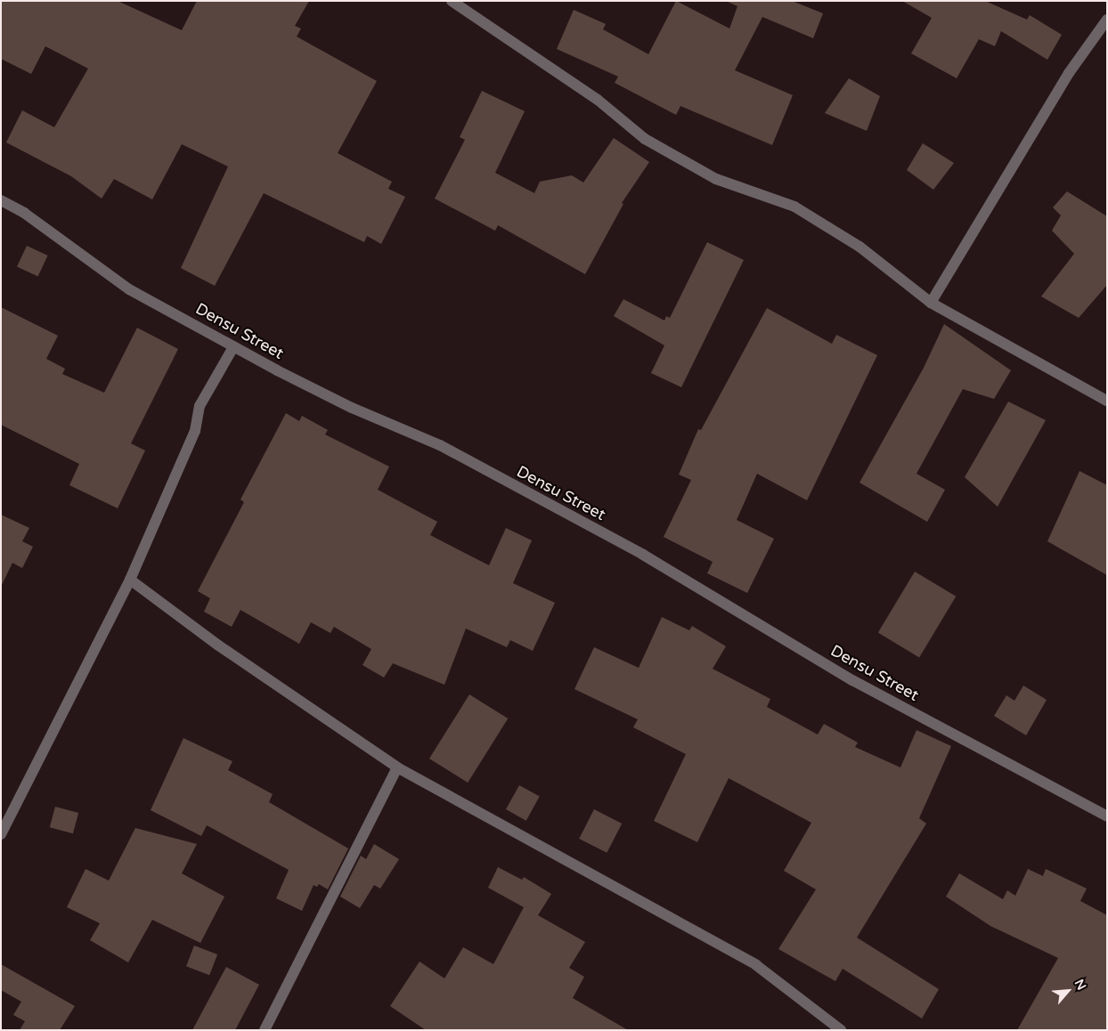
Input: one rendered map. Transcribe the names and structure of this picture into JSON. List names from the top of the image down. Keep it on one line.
{"streets":{"street":["Densu Street"]},"north":"top right"}
